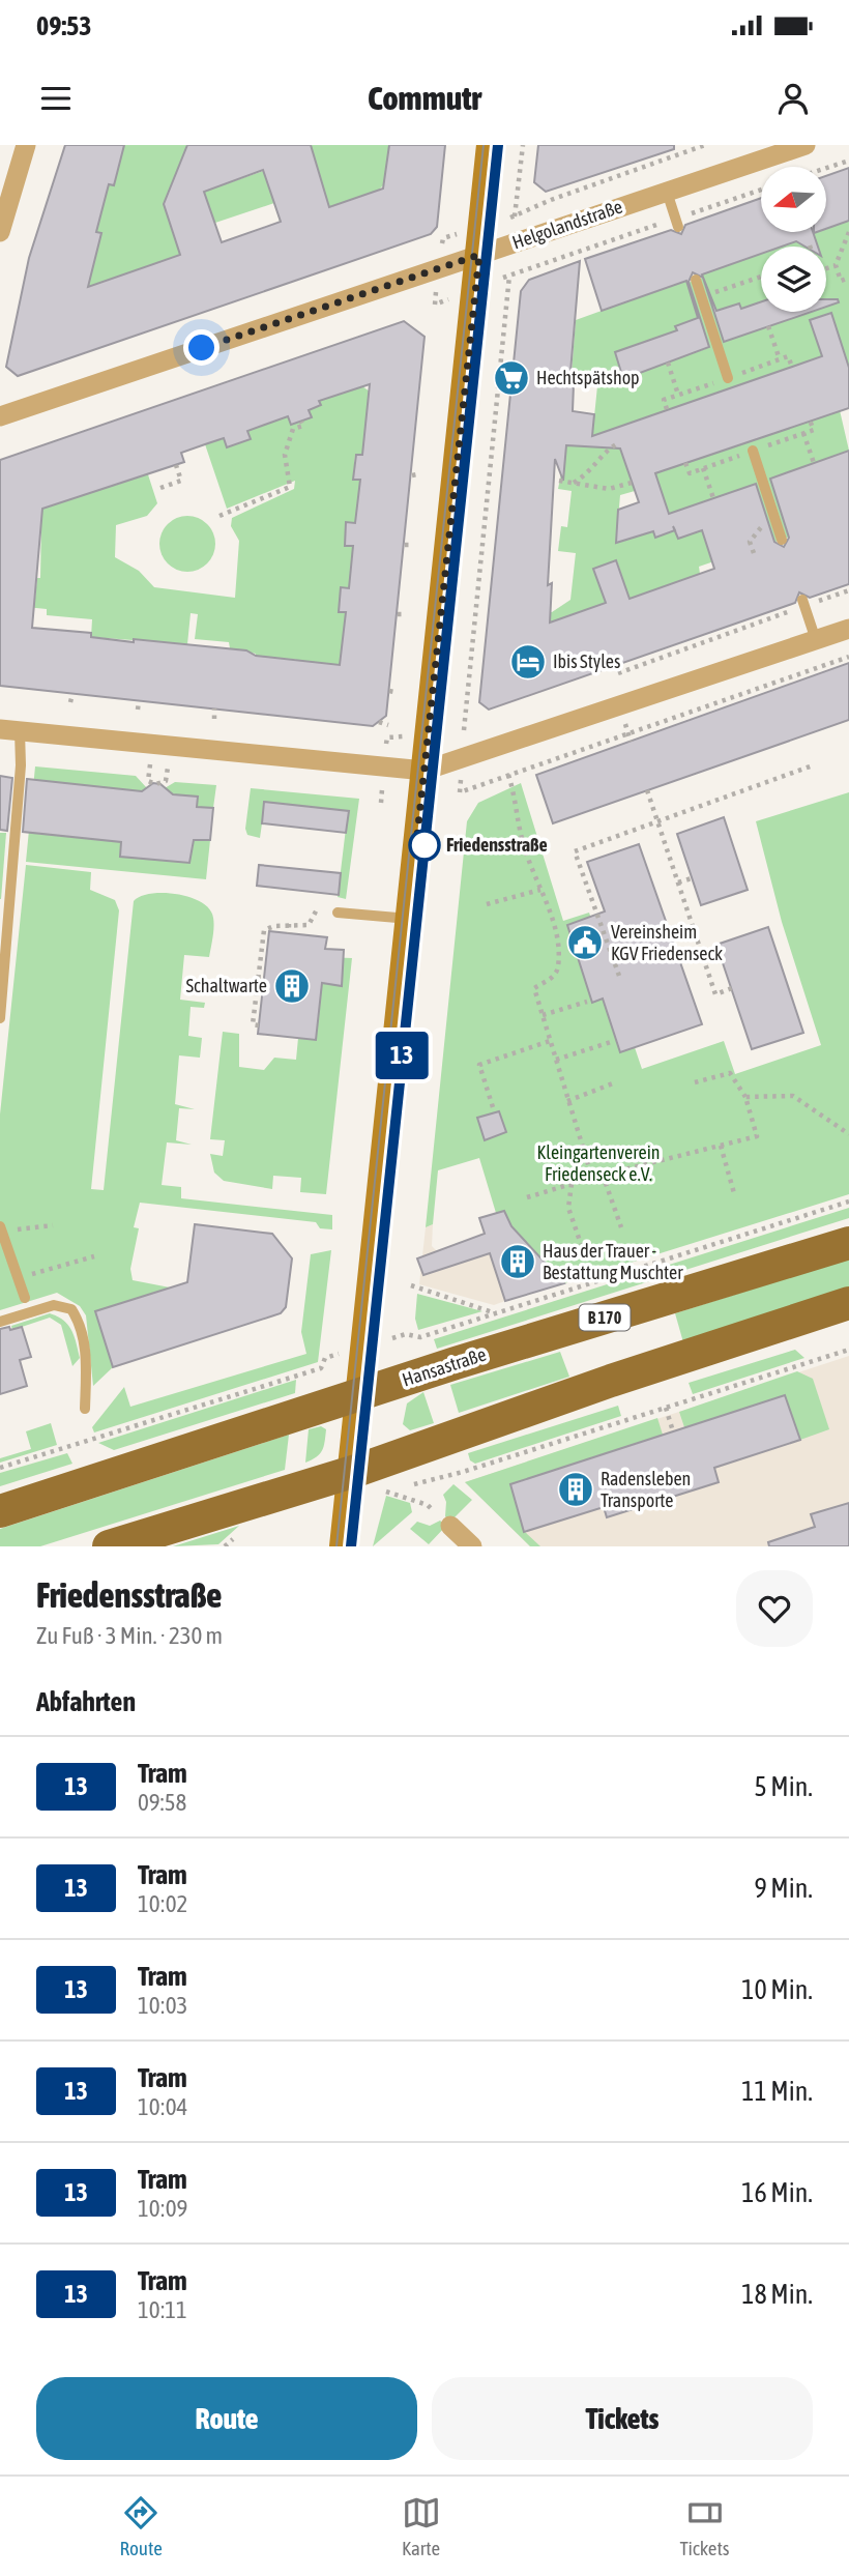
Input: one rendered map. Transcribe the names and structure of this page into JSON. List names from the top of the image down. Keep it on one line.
{"streets":{"main road":["B 170","Hansastraße"],"street":["Helgolandstraße"]},"parks":["Kleingartenverein Friedenseck e.V."],"places":{"supermarket":["Hechtspätshop"],"hotel":["Ibis Styles"],"other":["Friedensstraße"],"public building":["Vereinsheim KGV Friedenseck"],"building":["Schaltwarte","Haus der Trauer - Bestattung Muschter","Radensleben Transporte"]},"lines":["tram line 13"],"north":"left","page":{"status":"09:53","header":"Commutr","on_map":"13","heading":[["Friedensstraße","Zu Fuß · 3 Min. · 230 m"],"Abfahrten"],"list":[{"mark":"13","name":"Tram","note":"09:58","value":"5 Min."},{"mark":"13","name":"Tram","note":"10:02","value":"9 Min."},{"mark":"13","name":"Tram","note":"10:03","value":"10 Min."},{"mark":"13","name":"Tram","note":"10:04","value":"11 Min."},{"mark":"13","name":"Tram","note":"10:09","value":"16 Min."},{"mark":"13","name":"Tram","note":"10:11","value":"18 Min."}],"buttons":["Route","Tickets"],"tabs":["Route","Karte","Tickets"]}}
